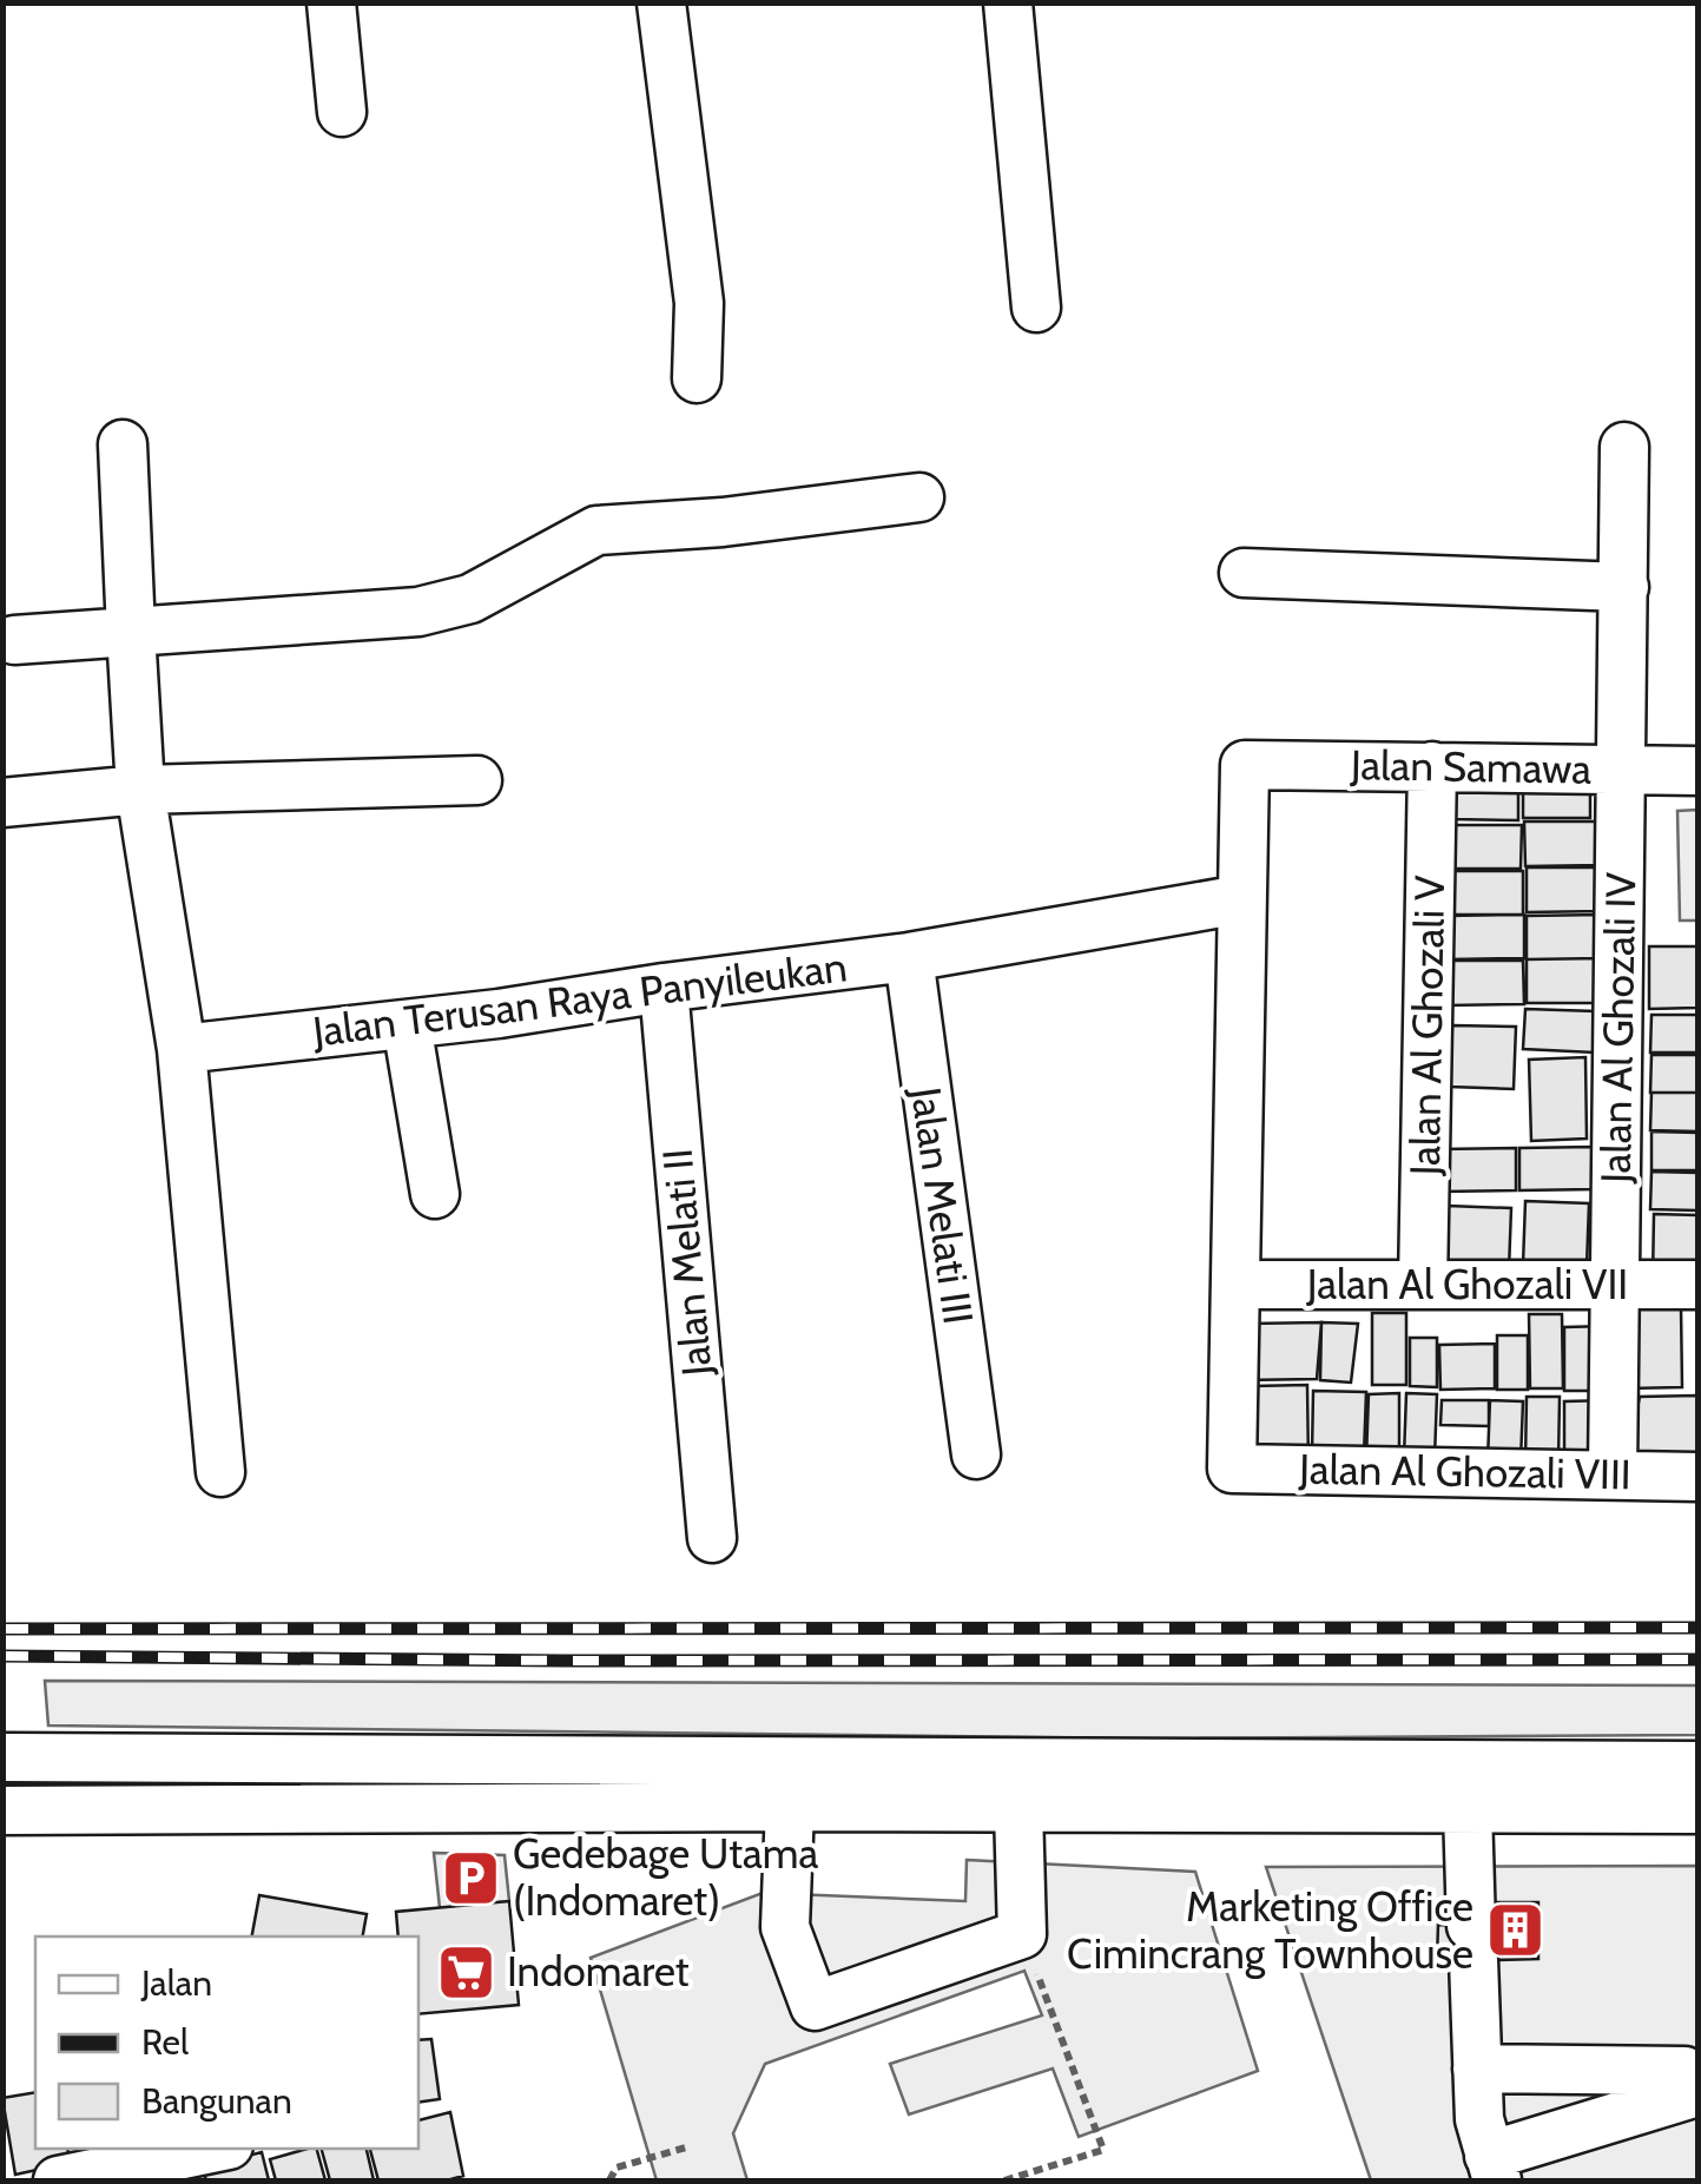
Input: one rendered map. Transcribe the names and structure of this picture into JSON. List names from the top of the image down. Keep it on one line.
{"streets":{"street":["Jalan Samawa","Jalan Terusan Raya Panyileukan","Jalan Al Ghozali V","Jalan Al Ghozali IV","Jalan Melati III","Jalan Melati II","Jalan Al Ghozali VII","Jalan Al Ghozali VIII"]},"crossings":[["Jalan Samawa","Jalan Terusan Raya Panyileukan"],["Jalan Samawa","Jalan Al Ghozali V"],["Jalan Samawa","Jalan Al Ghozali IV"],["Jalan Terusan Raya Panyileukan","Jalan Melati III"],["Jalan Terusan Raya Panyileukan","Jalan Melati II"],["Jalan Al Ghozali V","Jalan Al Ghozali VII"],["Jalan Al Ghozali IV","Jalan Al Ghozali VII"],["Jalan Al Ghozali IV","Jalan Al Ghozali VIII"],["Jalan Al Ghozali VII","Jalan Al Ghozali VIII"]],"places":{"parking":["Gedebage Utama (Indomaret)"],"building":["Marketing Office Cimincrang Townhouse"],"supermarket":["Indomaret"]},"legend":["Jalan","Rel","Bangunan"]}
